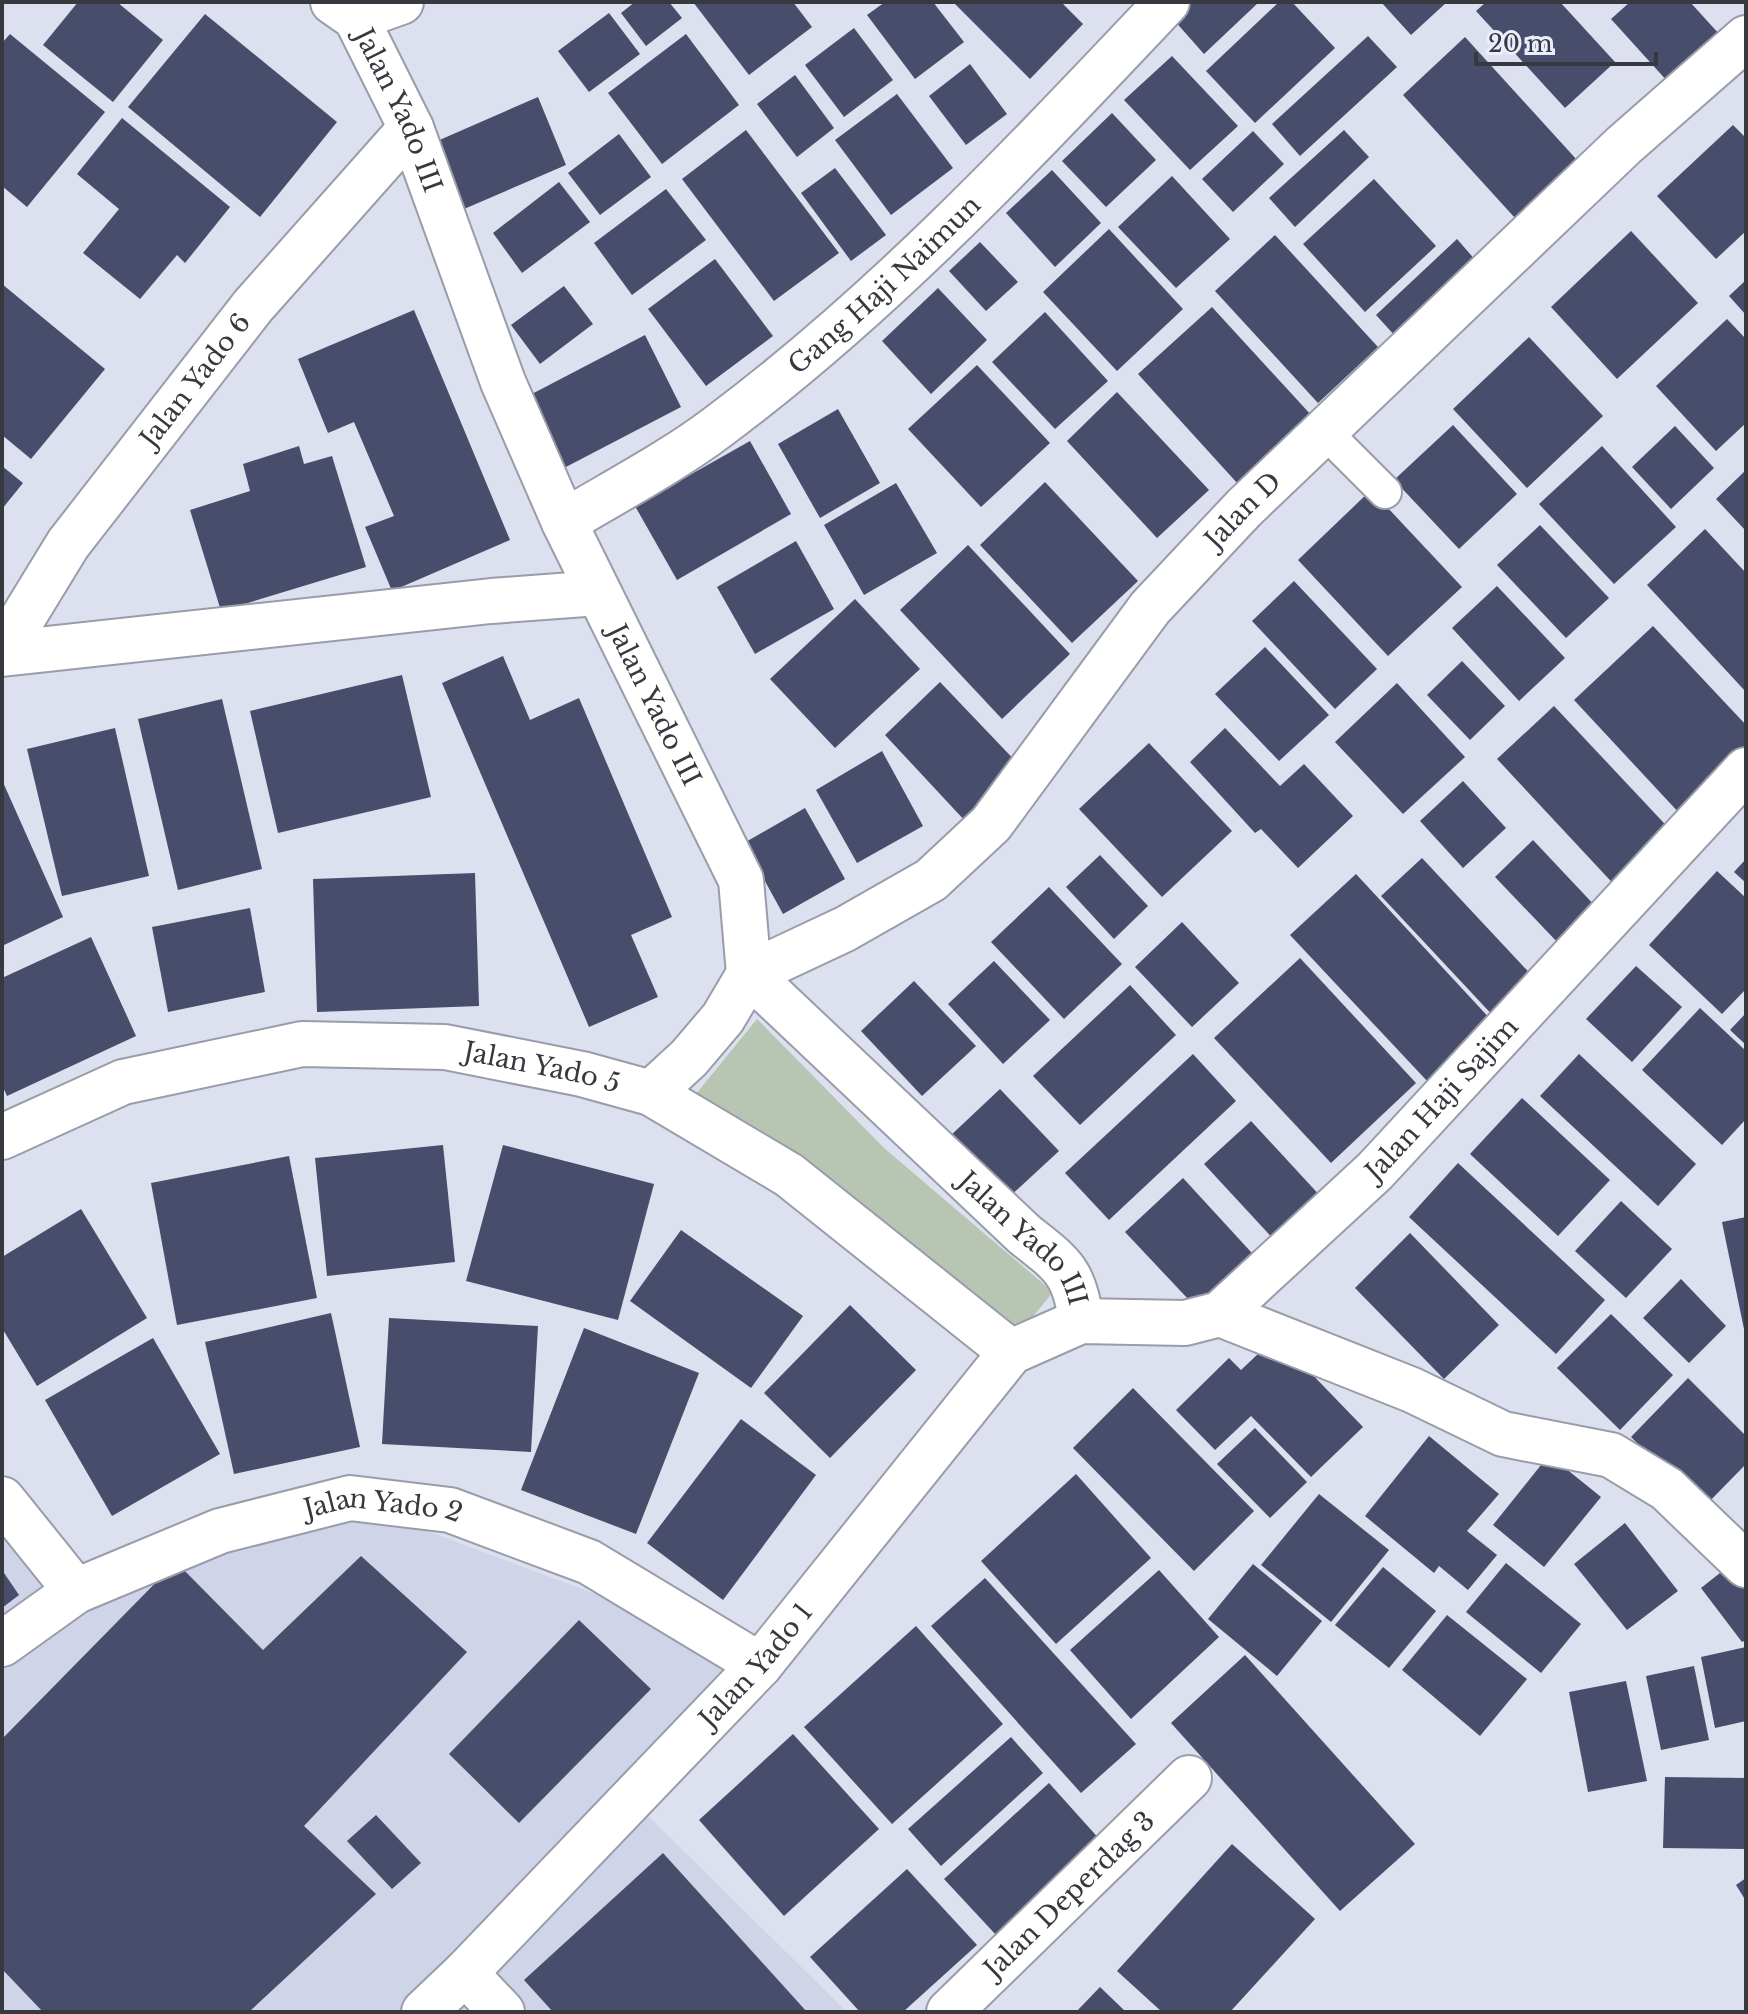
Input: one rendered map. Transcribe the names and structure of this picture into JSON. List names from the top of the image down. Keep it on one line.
{"streets":{"street":["Jalan Yado III","Gang Haji Naimun","Jalan Yado 6","Jalan D","Jalan Yado 5","Jalan Haji Sajim","Jalan Yado 2","Jalan Yado 1","Jalan Deperdag 3"]},"crossings":[["Jalan Yado III","Gang Haji Naimun"],["Jalan Yado III","Jalan Yado 6"],["Jalan Yado III","Jalan D"],["Jalan Yado III","Jalan Haji Sajim"],["Jalan Yado III","Jalan Yado 1"],["Jalan Yado 5","Jalan Yado 1"],["Jalan Haji Sajim","Jalan Yado 1"],["Jalan Yado 2","Jalan Yado 1"]],"scale_bar":"20 m"}
